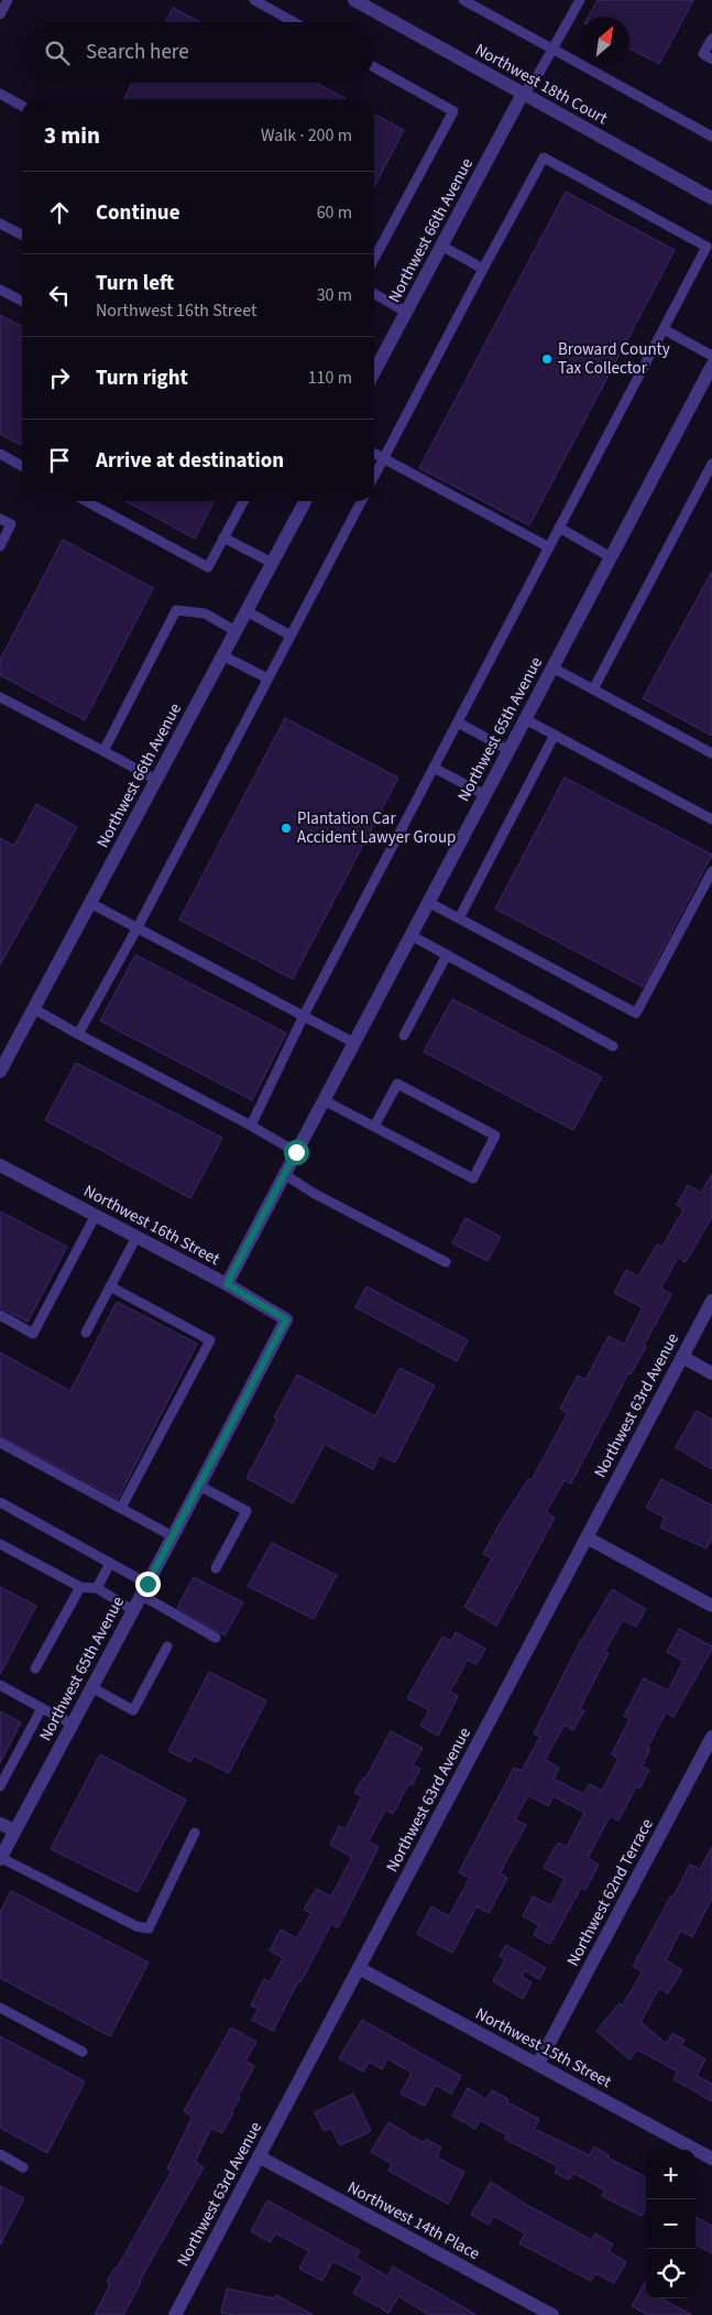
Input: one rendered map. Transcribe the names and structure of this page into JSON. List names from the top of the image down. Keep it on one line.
{"streets":{"street":["Northwest 18th Court","Northwest 66th Avenue","Northwest 65th Avenue","Northwest 16th Street","Northwest 63rd Avenue","Northwest 62nd Terrace","Northwest 15th Street","Northwest 14th Place"]},"crossings":[["Northwest 18th Court","Northwest 66th Avenue"],["Northwest 65th Avenue","Northwest 16th Street"],["Northwest 63rd Avenue","Northwest 15th Street"],["Northwest 63rd Avenue","Northwest 14th Place"],["Northwest 62nd Terrace","Northwest 15th Street"]],"places":["Broward County Tax Collector","Plantation Car Accident Lawyer Group"],"north":"top right","page":{"search":"Search here","heading":["3 min","Walk · 200 m"],"list":[["Continue","60 m"],["Turn left","Northwest 16th Street","30 m"],["Turn right","110 m"],"Arrive at destination"],"map_buttons":["+","−"]}}
